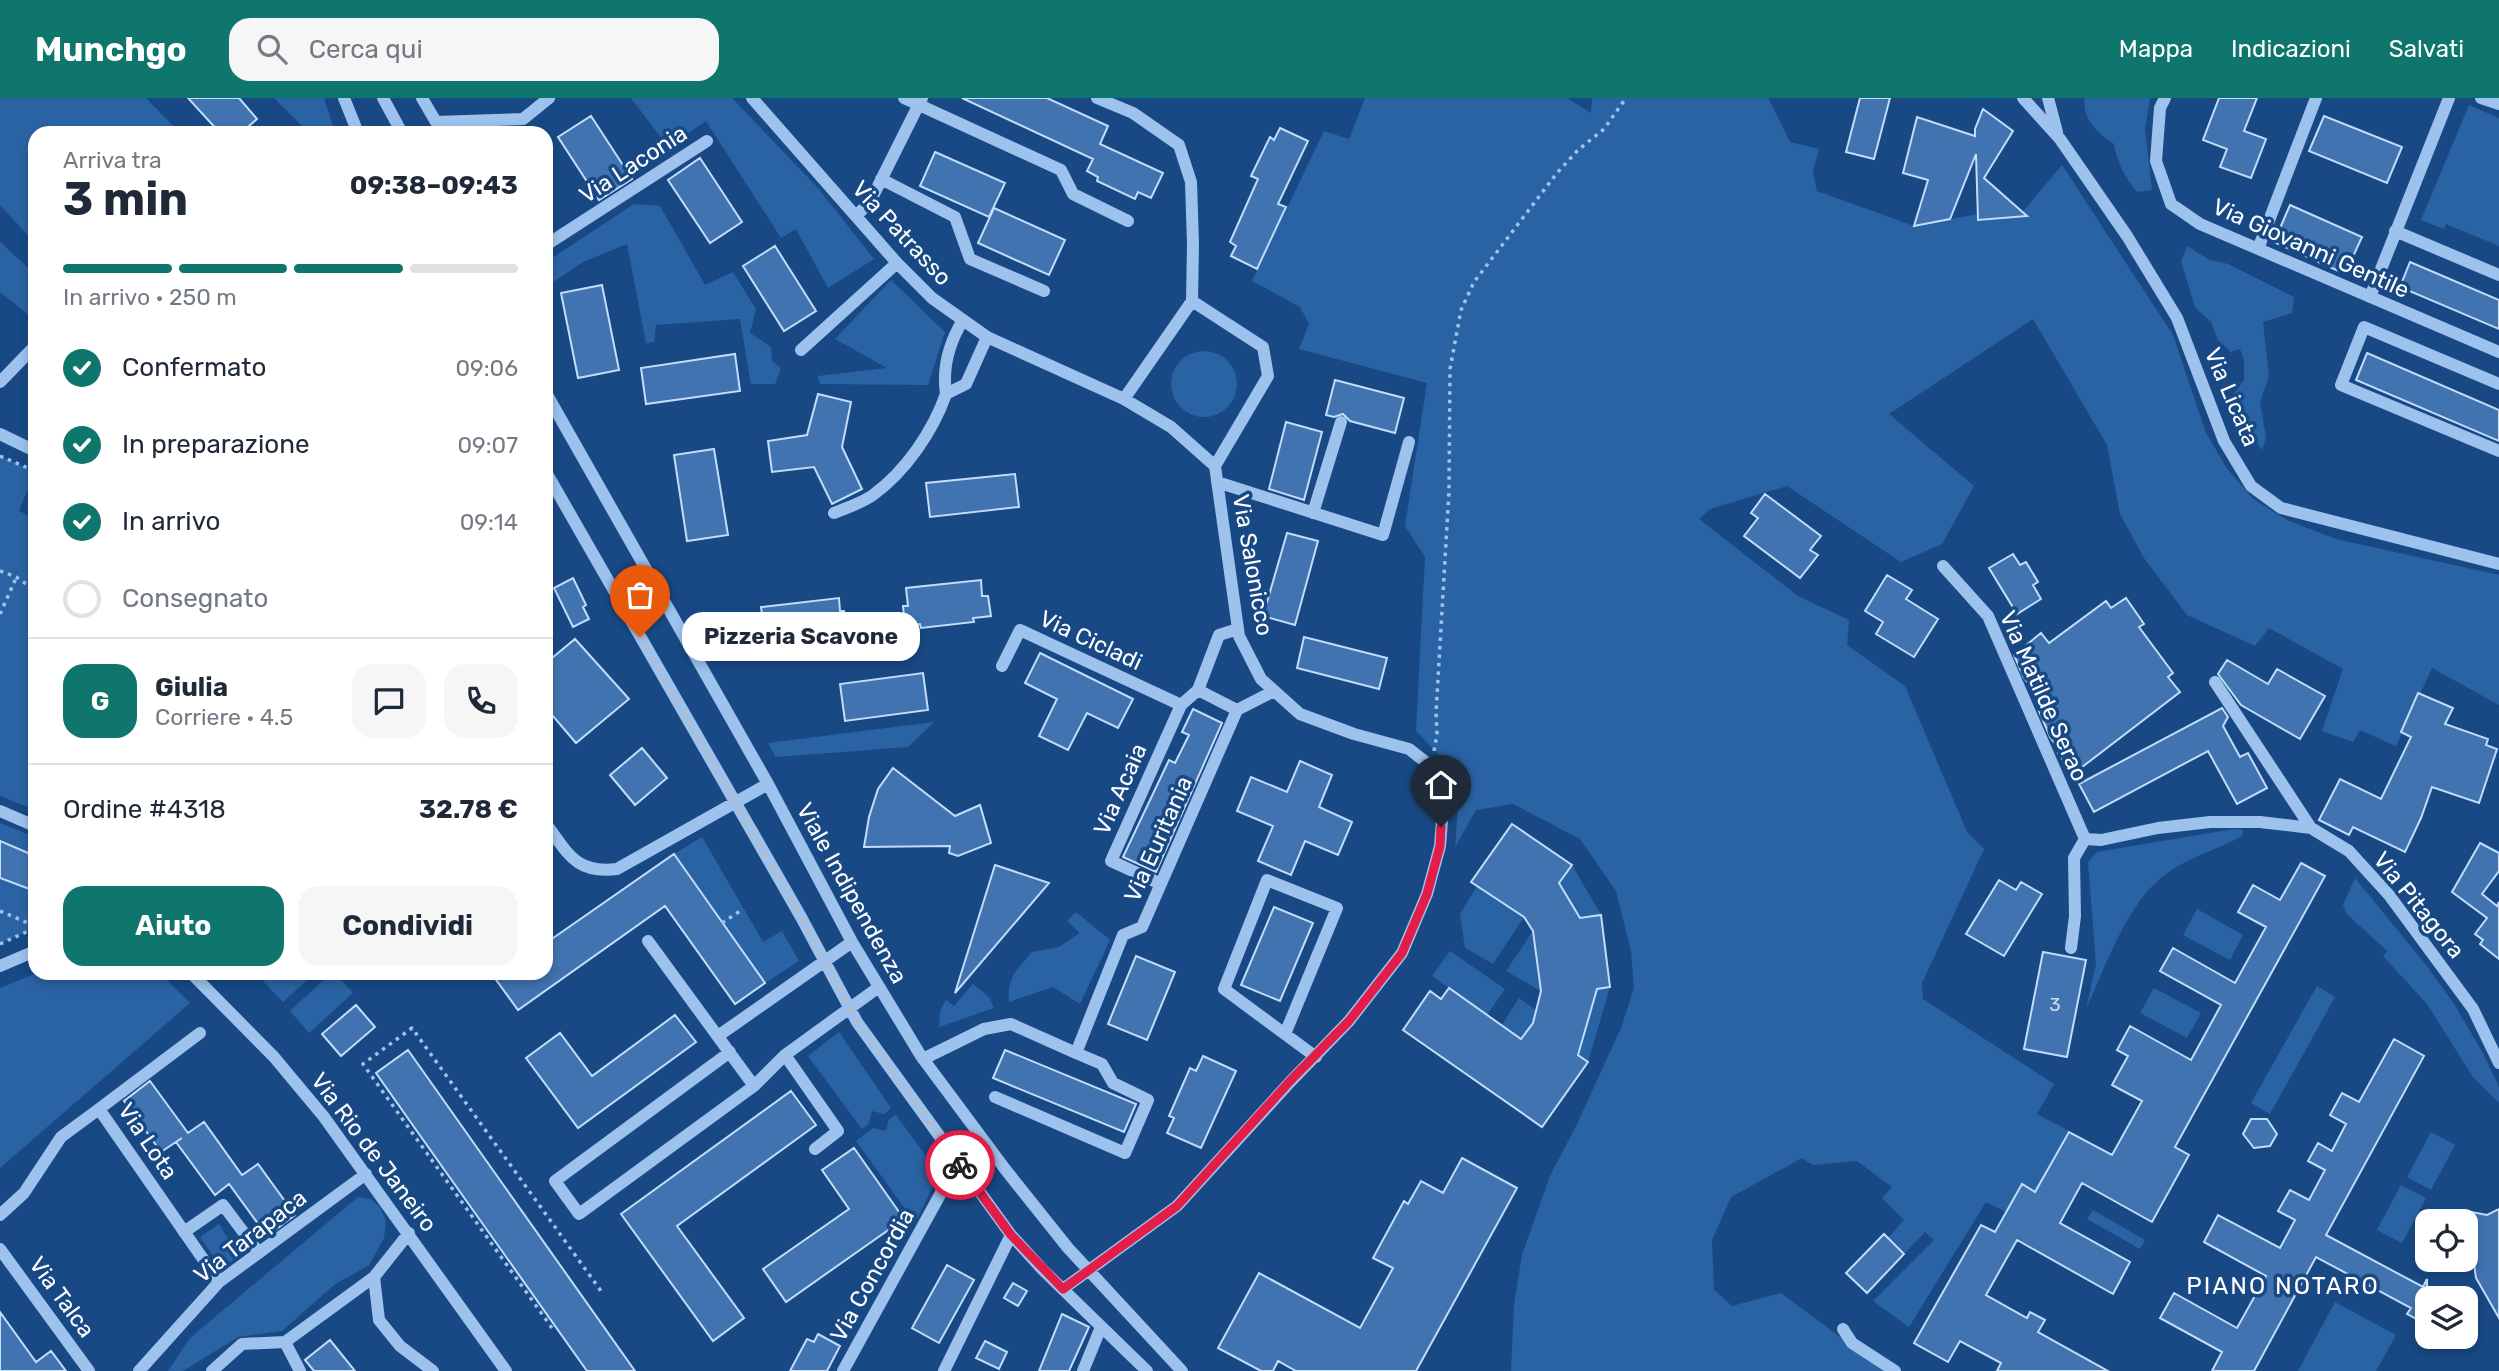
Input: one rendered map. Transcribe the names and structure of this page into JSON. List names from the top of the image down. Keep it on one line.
{"streets":{"street":["Via Laconia","Via Patrasso","Via Giovanni Gentile","Via Licata","Via Salonicco","Via Cicladi","Via Matilde Serao","Via Acaia","Via Euritania","Viale Indipendenza","Via Pitagora","Via Lota","Via Rio de Janeiro","Via Tarapaca","Via Concordia","Via Talca"]},"crossings":[["Via Patrasso","Via Salonicco"],["Via Salonicco","Via Acaia"],["Via Cicladi","Via Acaia"],["Via Matilde Serao","Via Pitagora"],["Via Acaia","Via Euritania"],["Via Lota","Via Tarapaca"],["Via Rio de Janeiro","Via Tarapaca"]],"districts":["PIANO NOTARO"],"places":["Pizzeria Scavone"],"house_numbers":["3"],"page":{"header":"Munchgo","search":"Cerca qui","nav":["Mappa","Indicazioni","Salvati"],"heading":["3 min","Arriva tra","09:38–09:43"],"panel":["Giulia","Corriere · 4.5","Ordine #4318","32.78 €"],"bar":"In arrivo · 250 m","list":[["Confermato","09:06"],["In preparazione","09:07"],["In arrivo","09:14"],"Consegnato"],"bubble":"Pizzeria Scavone","round":"G","buttons":["Aiuto","Condividi"]}}
